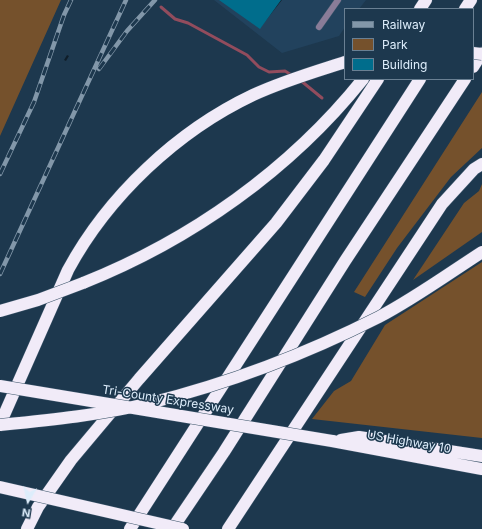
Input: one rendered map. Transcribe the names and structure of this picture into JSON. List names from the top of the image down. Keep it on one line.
{"streets":{"highway":["Tri-County Expressway","US Highway 10"]},"crossings":[["Tri-County Expressway","US Highway 10"]],"legend":["Railway","Park","Building"],"north":"bottom"}
